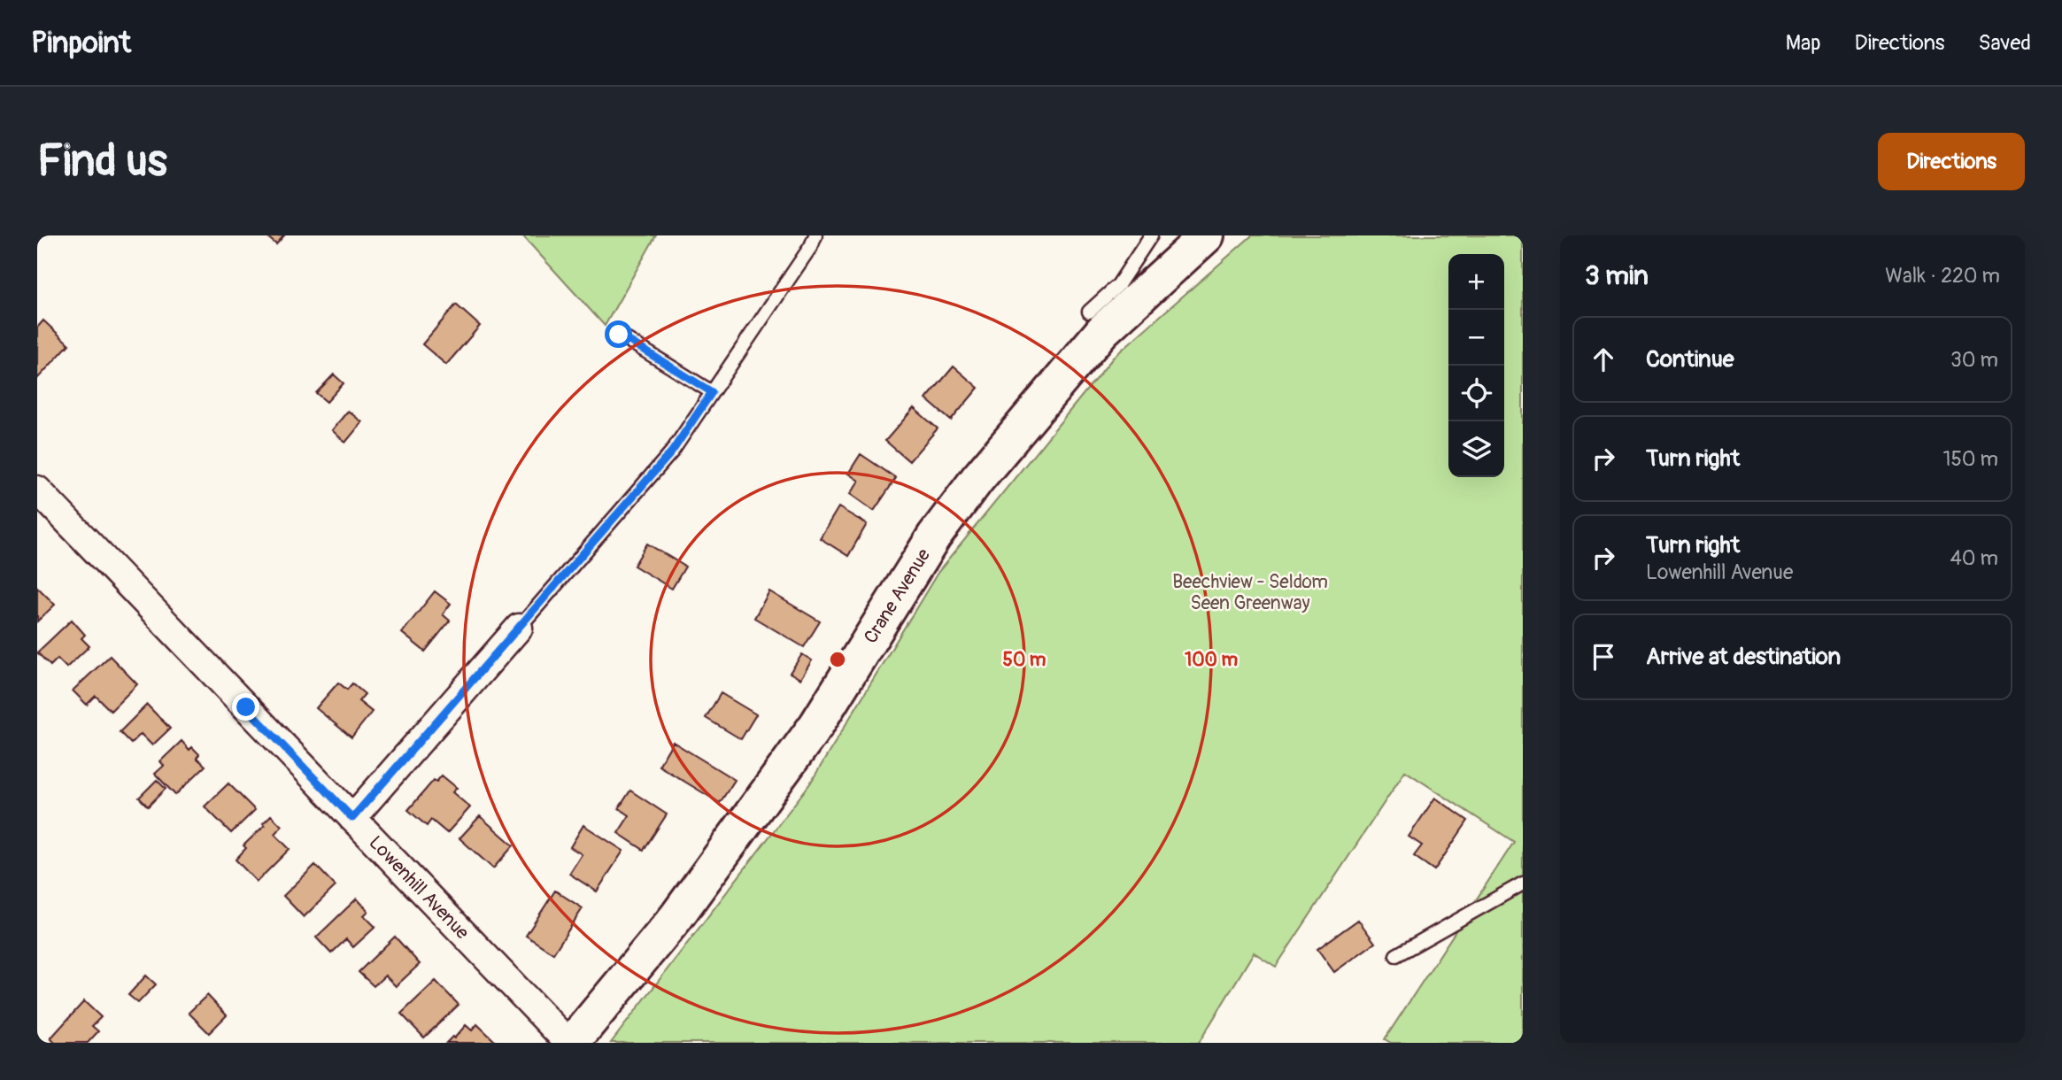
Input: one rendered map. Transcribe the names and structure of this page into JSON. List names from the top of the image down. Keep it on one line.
{"streets":{"street":["Crane Avenue","Lowenhill Avenue"]},"crossings":[["Crane Avenue","Lowenhill Avenue"]],"parks":["Beechview - Seldom Seen Greenway"],"page":{"header":"Pinpoint","nav":["Map","Directions","Saved"],"buttons":"Directions","title":"Find us","heading":["3 min","Walk · 220 m"],"map_buttons":["+","−"],"list":[["Continue","30 m"],["Turn right","150 m"],["Turn right","Lowenhill Avenue","40 m"],"Arrive at destination"]},"rings":["50 m","100 m"]}
